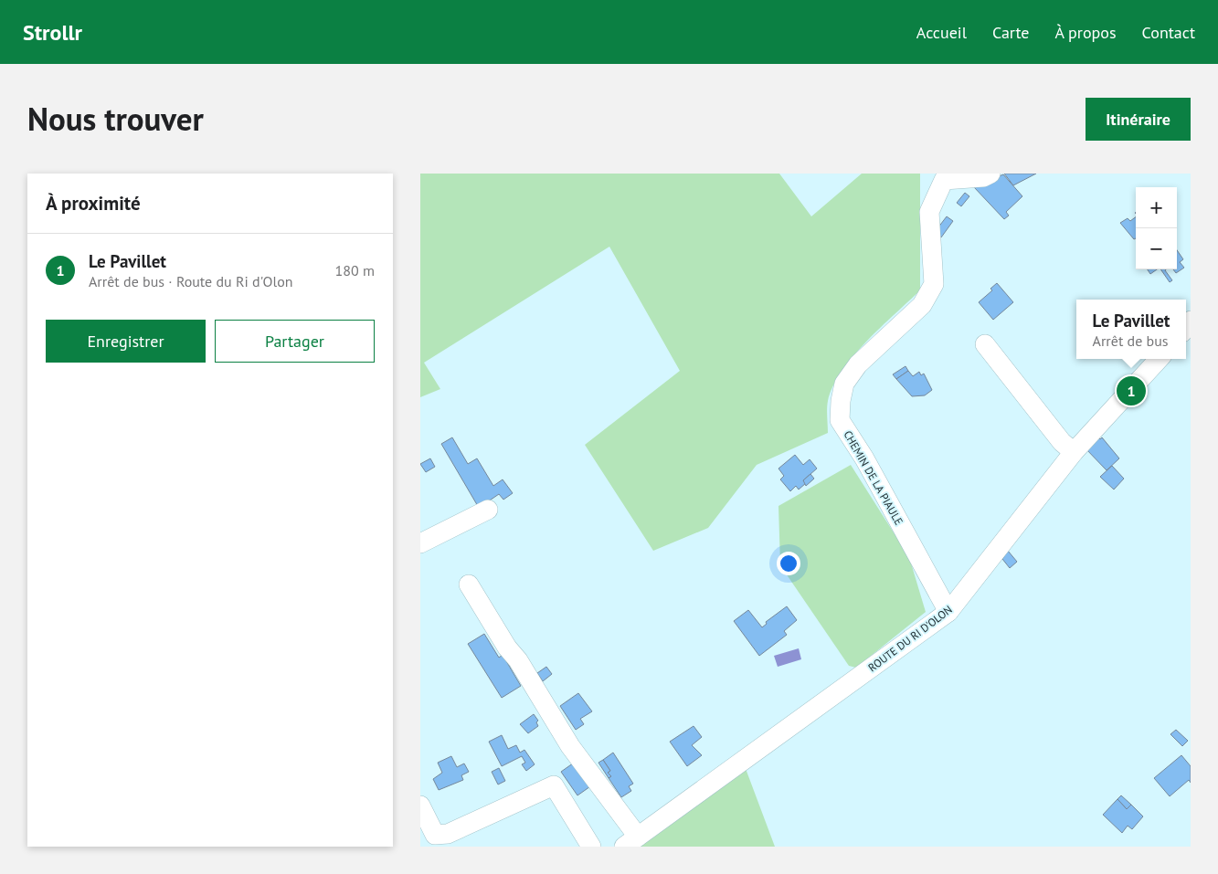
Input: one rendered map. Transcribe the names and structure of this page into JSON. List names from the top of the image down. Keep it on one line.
{"streets":{"street":["CHEMIN DE LA PIAULE","ROUTE DU RI D'OLON"]},"crossings":[["CHEMIN DE LA PIAULE","ROUTE DU RI D'OLON"]],"page":{"header":"Strollr","nav":["Accueil","Carte","À propos","Contact"],"title":"Nous trouver","buttons":["Itinéraire",["Enregistrer","Partager"]],"heading":"À proximité","map_buttons":["+","−"],"list":[{"mark":"1","name":"Le Pavillet","note":"Arrêt de bus · Route du Ri d'Olon","value":"180 m"}],"popup":["Le Pavillet","Arrêt de bus"],"pins":"1"}}
